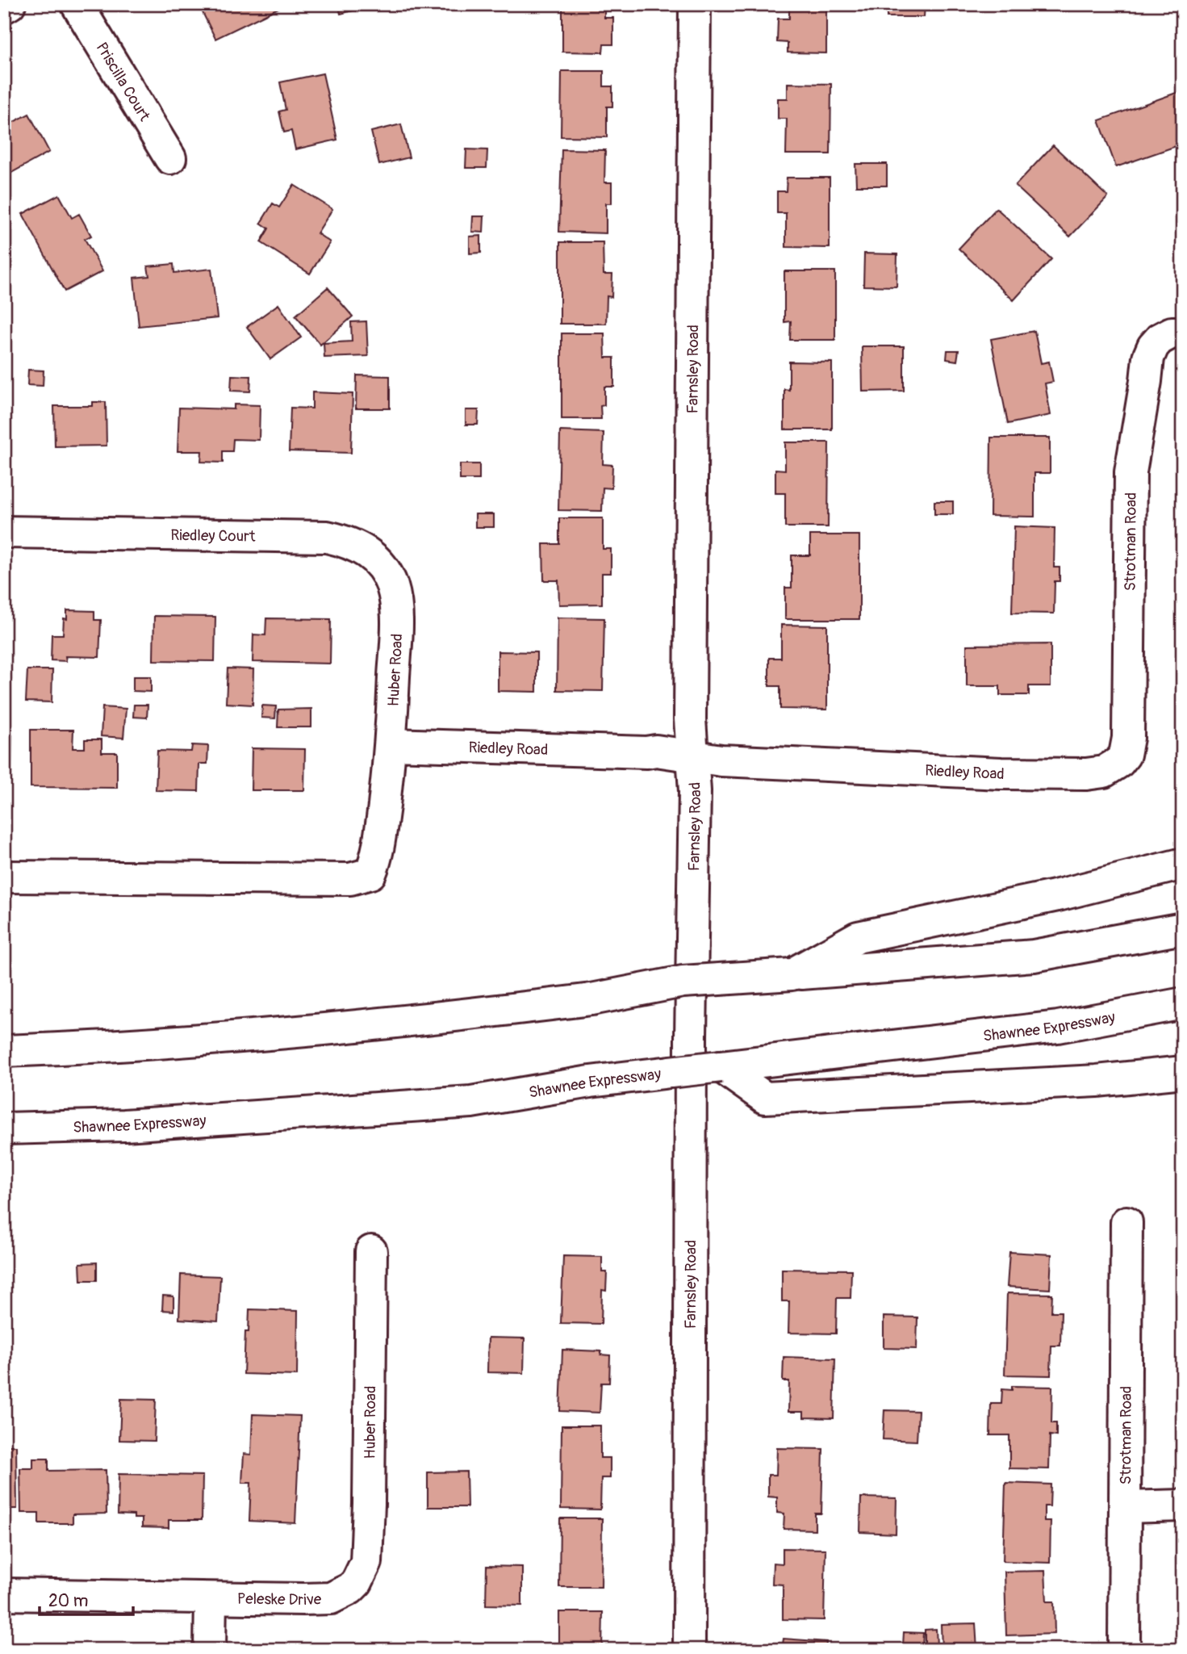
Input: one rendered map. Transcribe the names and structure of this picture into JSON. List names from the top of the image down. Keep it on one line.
{"streets":{"main road":["Priscilla Court","Farnsley Road","Riedley Court","Strotman Road","Huber Road","Riedley Road","Shawnee Expressway","Peleske Drive"]},"crossings":[["Farnsley Road","Riedley Road"],["Riedley Court","Huber Road"],["Strotman Road","Riedley Road"],["Huber Road","Riedley Road"],["Huber Road","Peleske Drive"]],"scale_bar":"20 m"}
